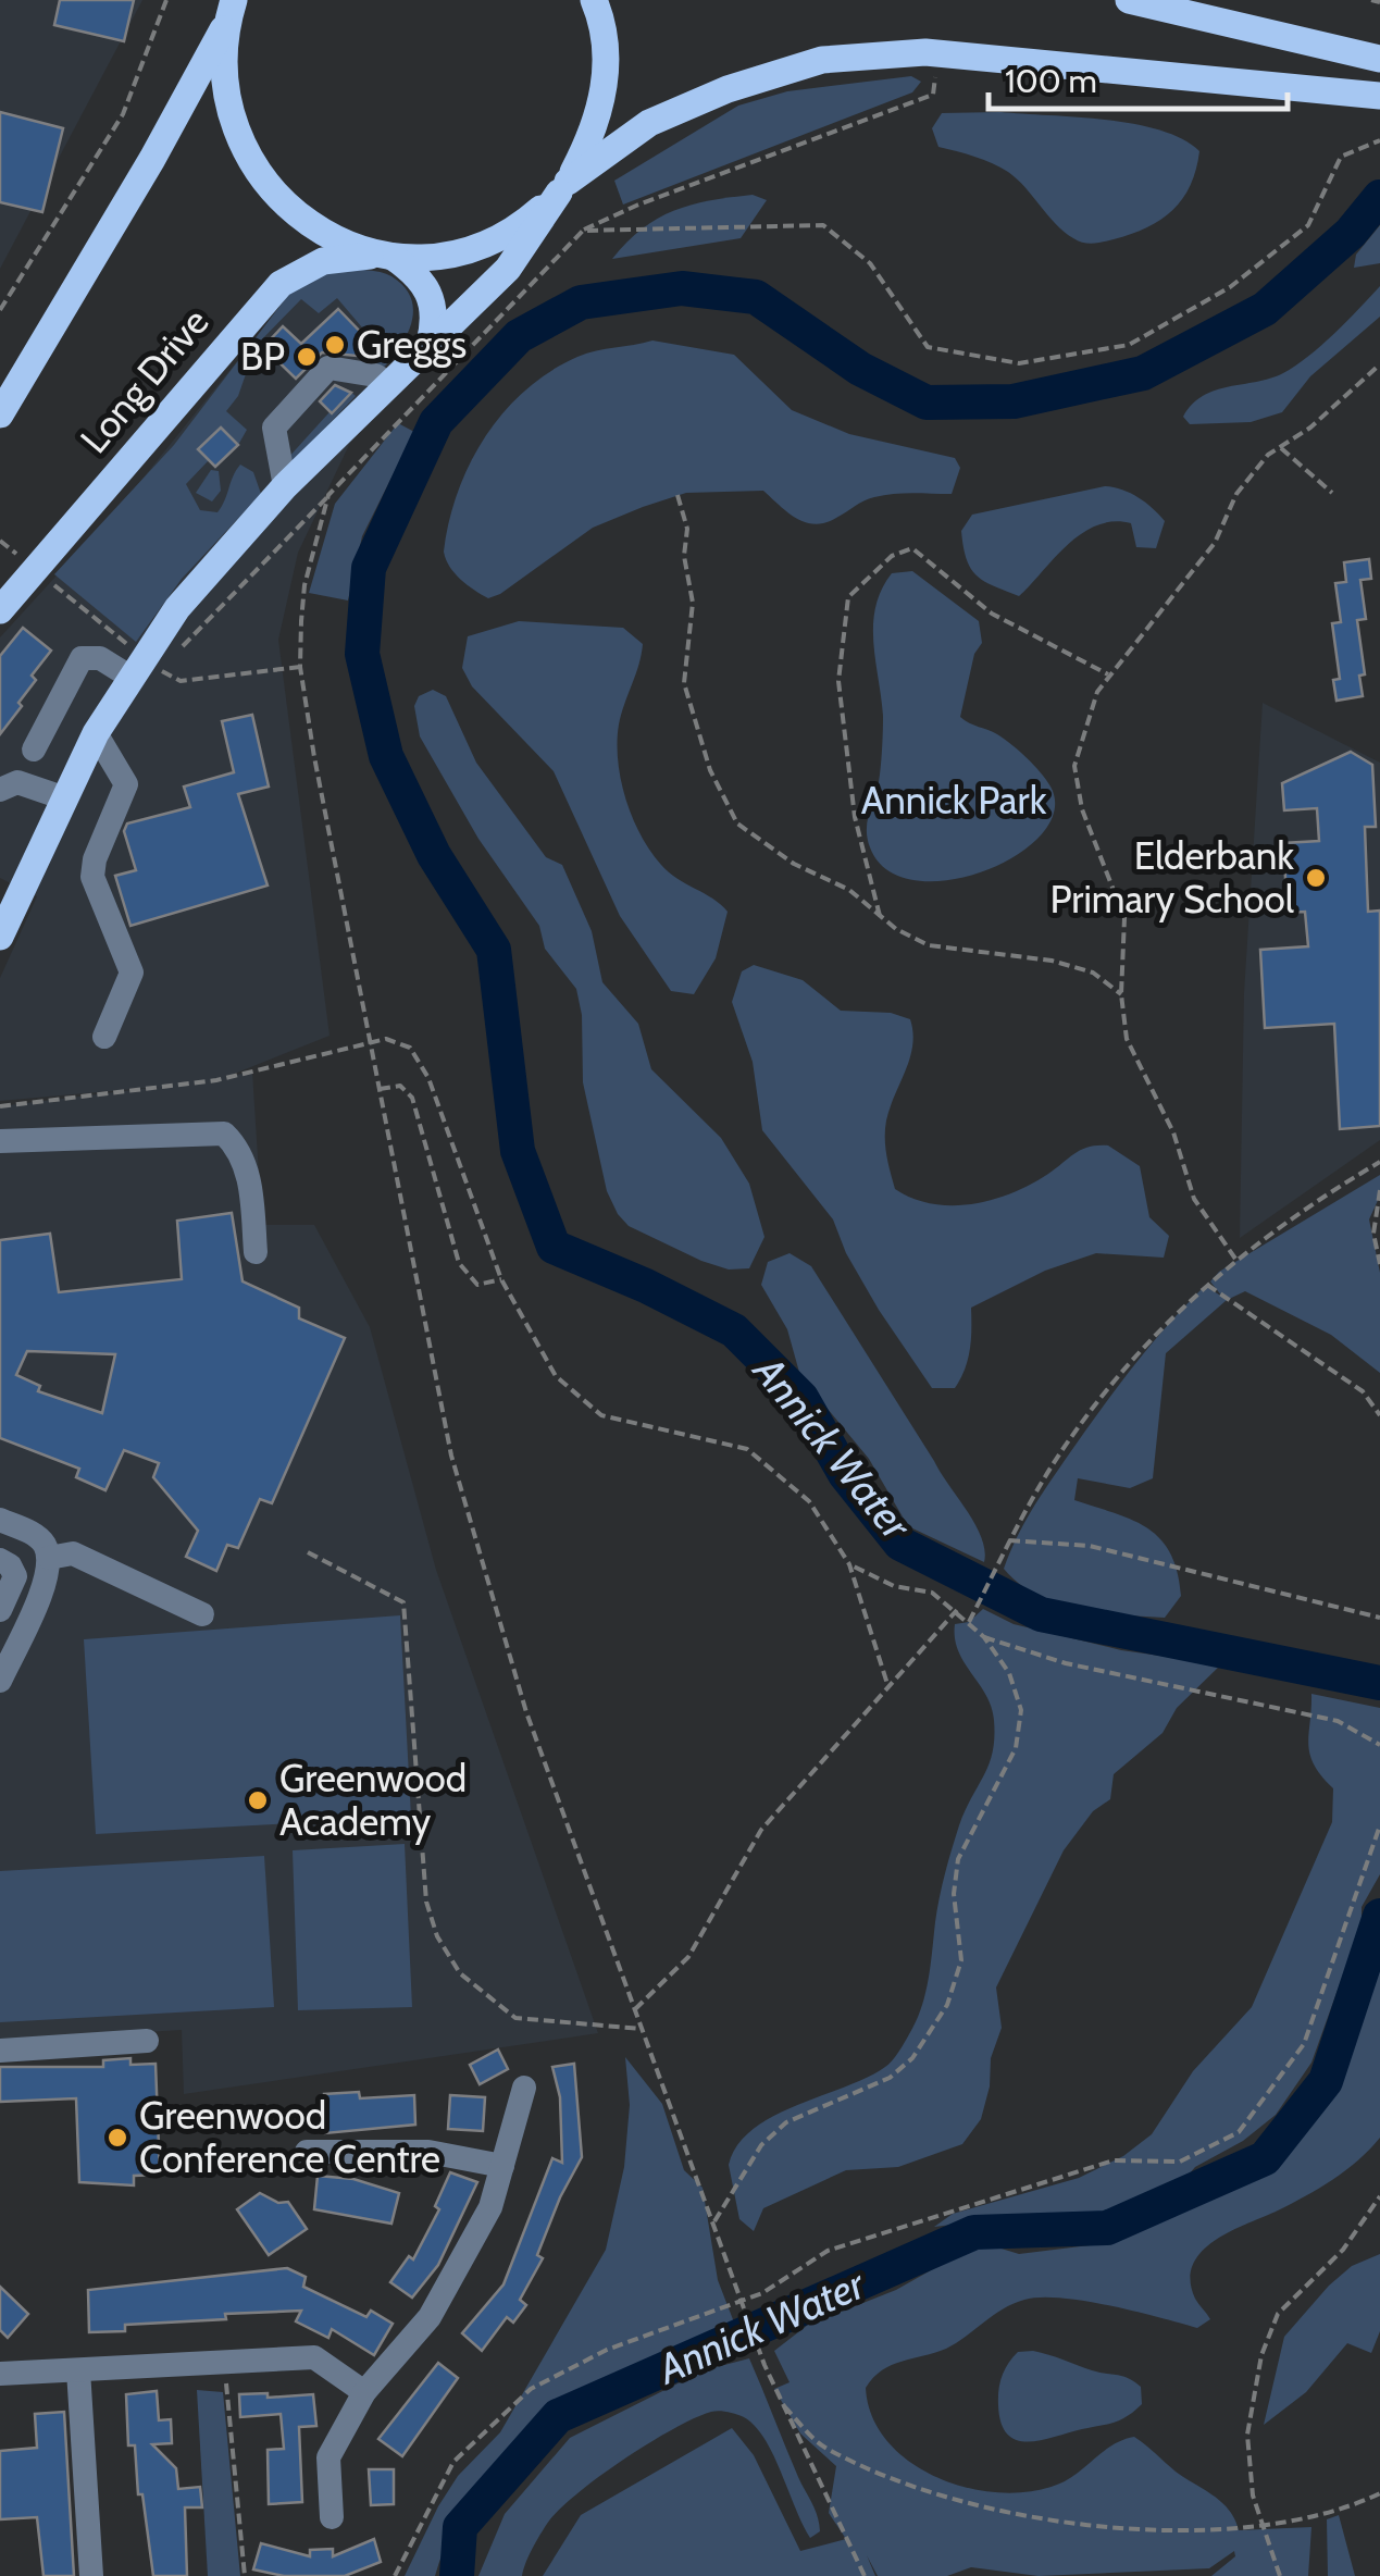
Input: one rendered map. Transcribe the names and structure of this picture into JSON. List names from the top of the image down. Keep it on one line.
{"streets":{"main road":["Long Drive"]},"water":["Annick Water"],"parks":["Annick Park"],"places":["Greggs","BP","Elderbank Primary School","Greenwood Academy","Greenwood Conference Centre"],"scale_bar":"100 m"}
